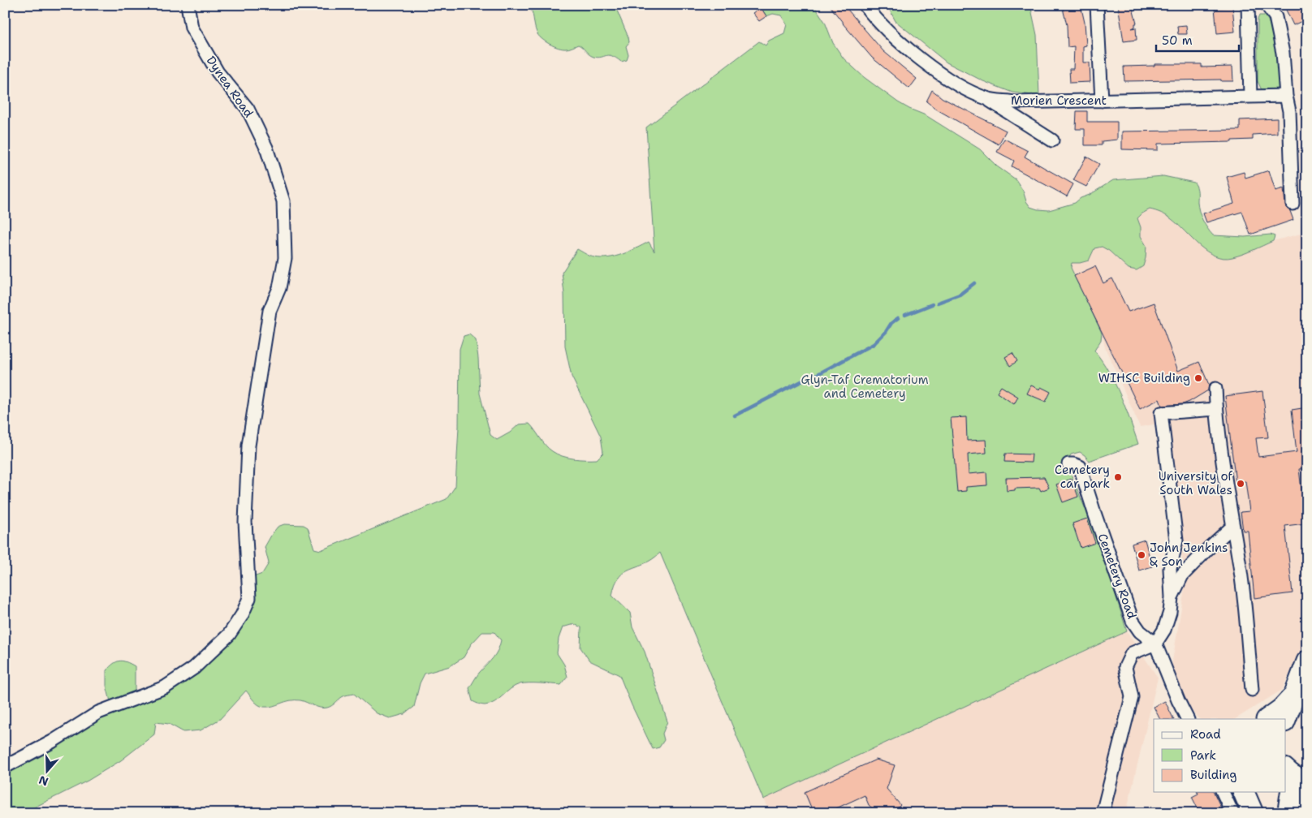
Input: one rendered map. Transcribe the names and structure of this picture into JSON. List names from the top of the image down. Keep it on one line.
{"streets":{"street":["Dynea Road","Morien Crescent","Cemetery Road"]},"parks":["Glyn-Taf Crematorium and Cemetery"],"places":["WIHSC Building","Cemetery car park","University of South Wales","John Jenkins & Son"],"legend":["Road","Park","Building"],"scale_bar":"50 m","north":"bottom"}
